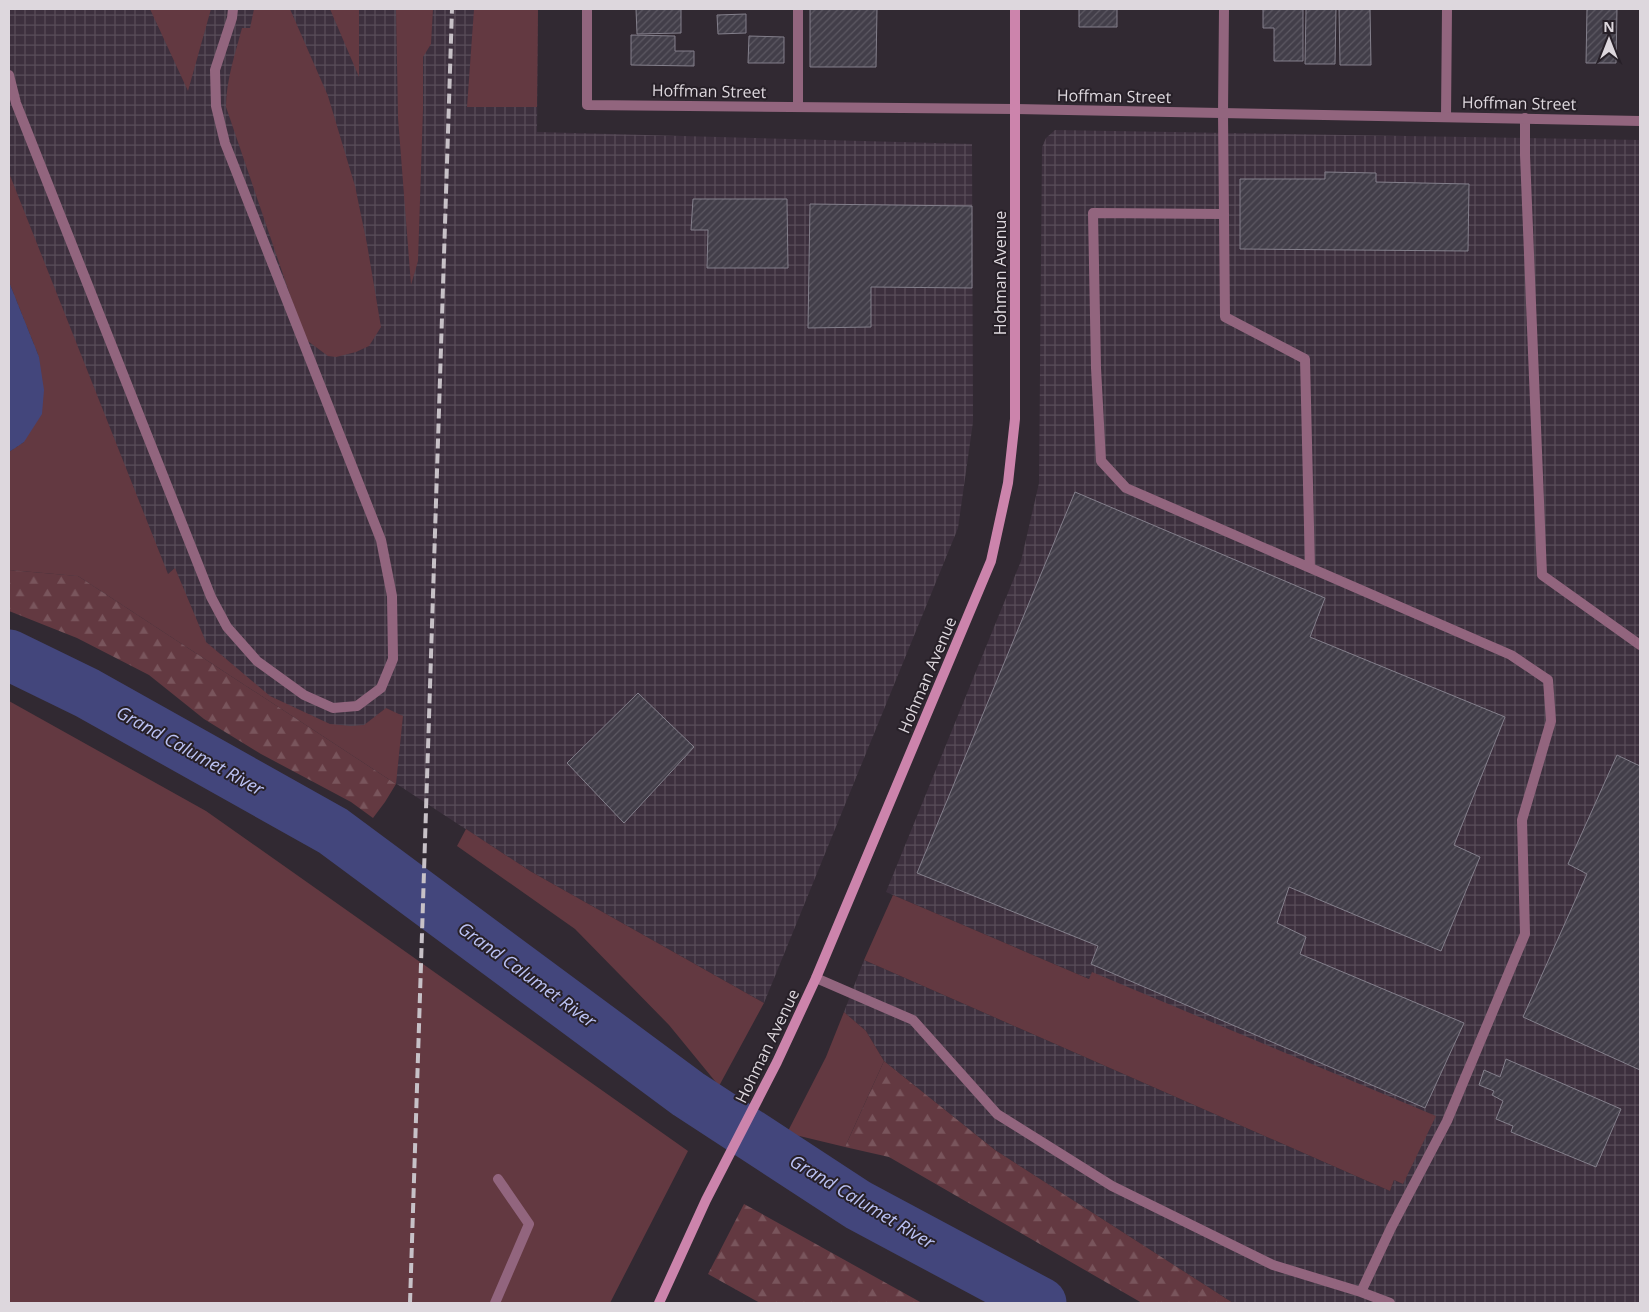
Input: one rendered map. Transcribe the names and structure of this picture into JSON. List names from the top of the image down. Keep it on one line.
{"streets":{"main road":["Hohman Avenue"],"street":["Hoffman Street"]},"crossings":[["Hoffman Street","Hohman Avenue"]],"water":["Grand Calumet River"],"north":"top"}
